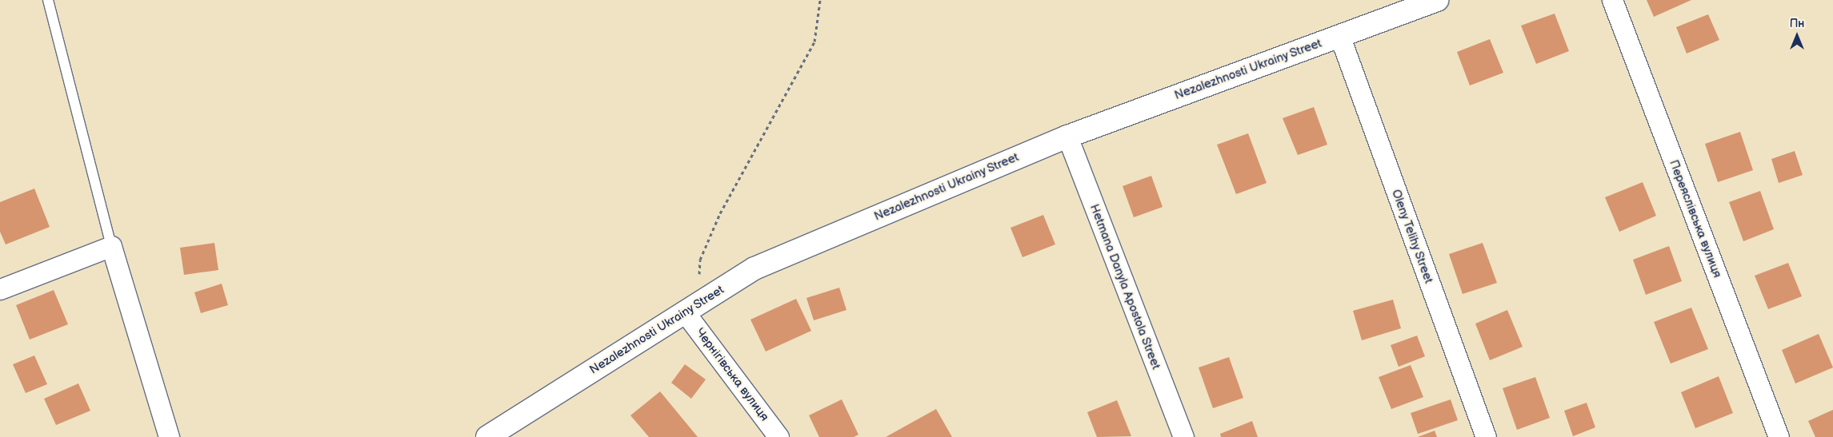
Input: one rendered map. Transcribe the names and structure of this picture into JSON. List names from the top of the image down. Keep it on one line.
{"streets":{"street":["Nezalezhnosti Ukrainy Street","Переяслівська вулиця","Oleny Telihy Street","Hetmana Danyla Apostola Street","Чернігівська вулиця"]},"crossings":[["Nezalezhnosti Ukrainy Street","Oleny Telihy Street"],["Nezalezhnosti Ukrainy Street","Hetmana Danyla Apostola Street"],["Nezalezhnosti Ukrainy Street","Чернігівська вулиця"]],"north":"top"}
